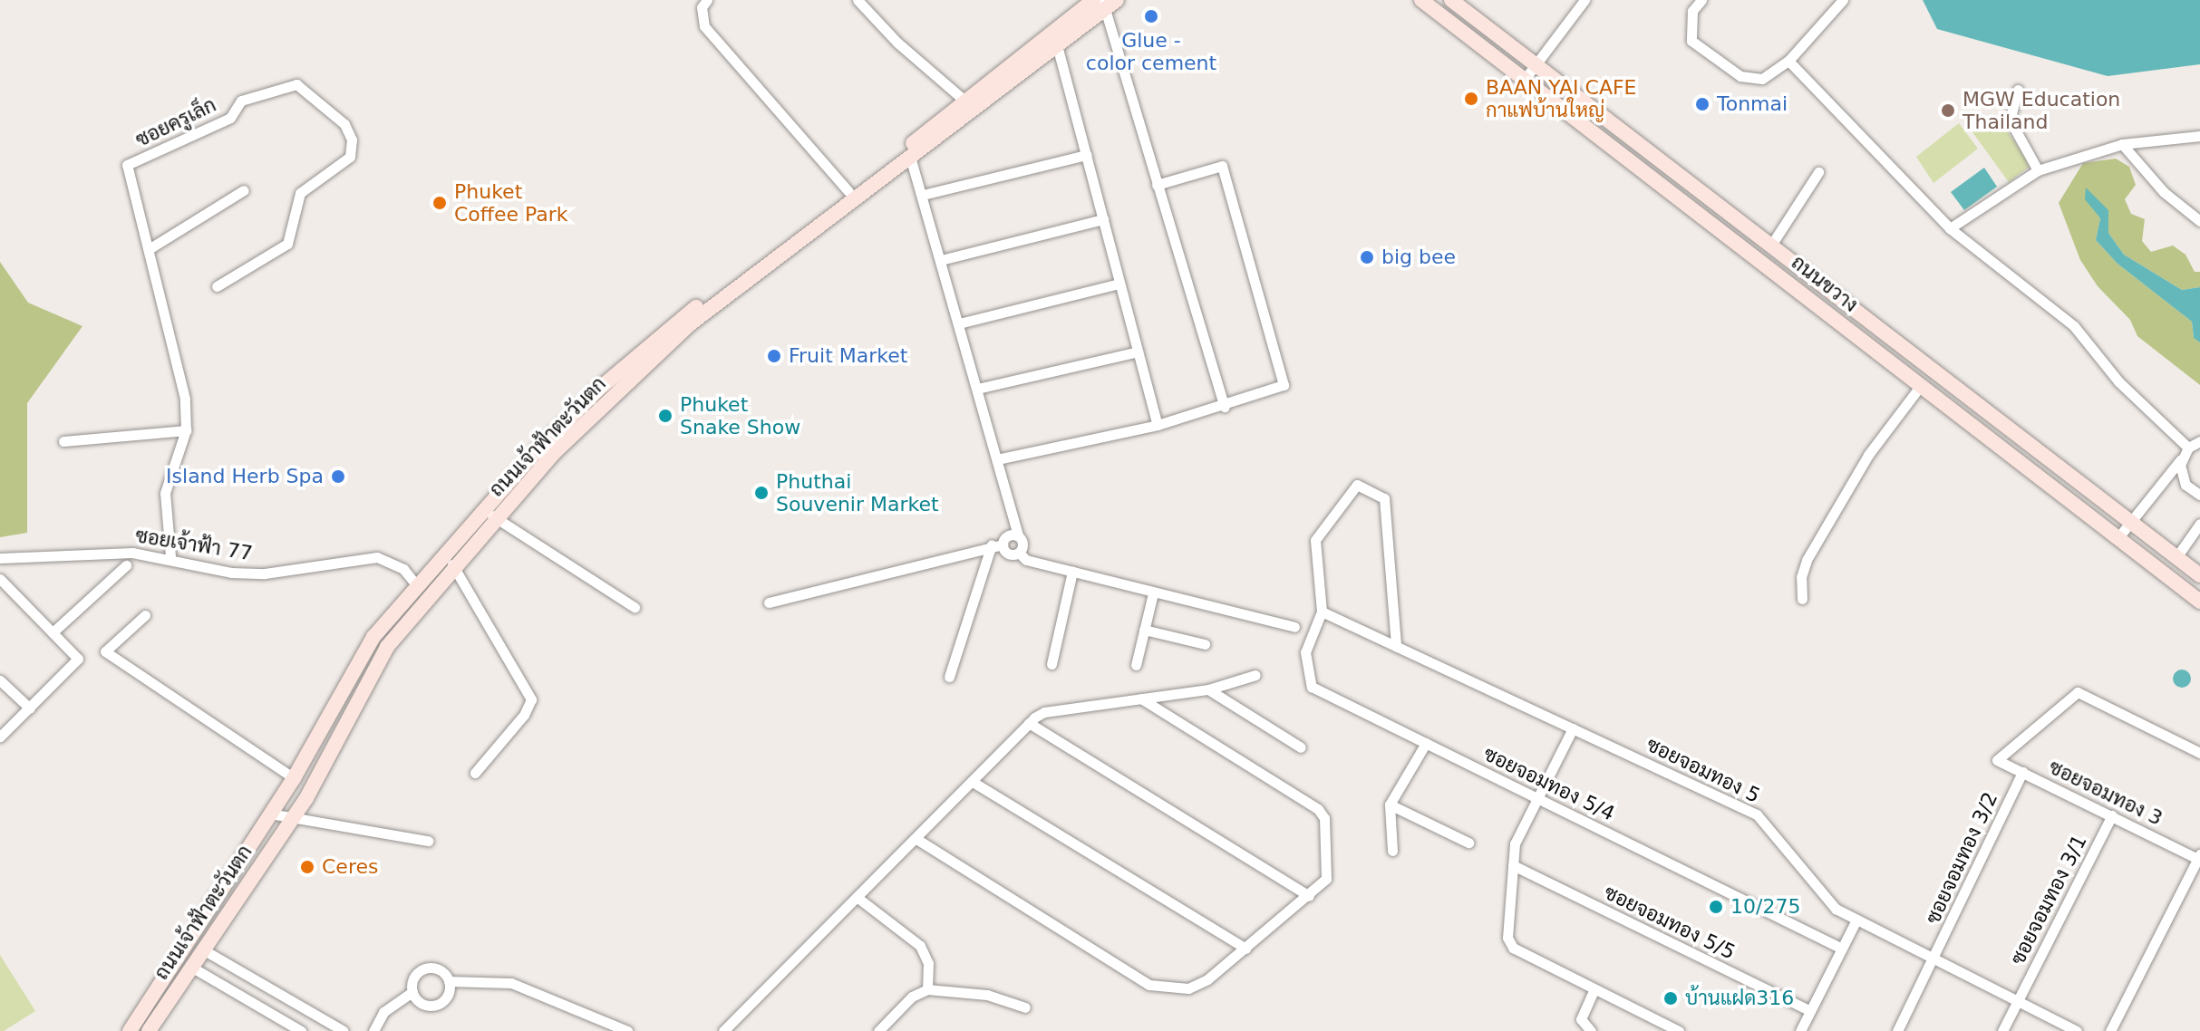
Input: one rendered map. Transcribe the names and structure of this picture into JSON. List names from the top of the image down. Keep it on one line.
{"streets":{"main road":["ถนนขวาง","ถนนเจ้าฟ้าตะวันตก"],"street":["ซอยครูเล็ก","ซอยเจ้าฟ้า 77","ซอยจอมทอง 5","ซอยจอมทอง 5/4","ซอยจอมทอง 3","ซอยจอมทอง 3/2","ซอยจอมทอง 3/1","ซอยจอมทอง 5/5"]},"crossings":[["ซอยครูเล็ก","ซอยเจ้าฟ้า 77"],["ถนนเจ้าฟ้าตะวันตก","ซอยเจ้าฟ้า 77"],["ซอยจอมทอง 5","ซอยจอมทอง 5/4"],["ซอยจอมทอง 5","ซอยจอมทอง 3/2"],["ซอยจอมทอง 5","ซอยจอมทอง 3/1"],["ซอยจอมทอง 3","ซอยจอมทอง 3/2"],["ซอยจอมทอง 3","ซอยจอมทอง 3/1"]],"places":["Glue - color cement","BAAN YAI CAFE กาแฟบ้านใหญ่","Tonmai","MGW Education Thailand","Phuket Coffee Park","big bee","Fruit Market","Phuket Snake Show","Island Herb Spa","Phuthai Souvenir Market","Ceres","10/275","บ้านแฝด316"]}
